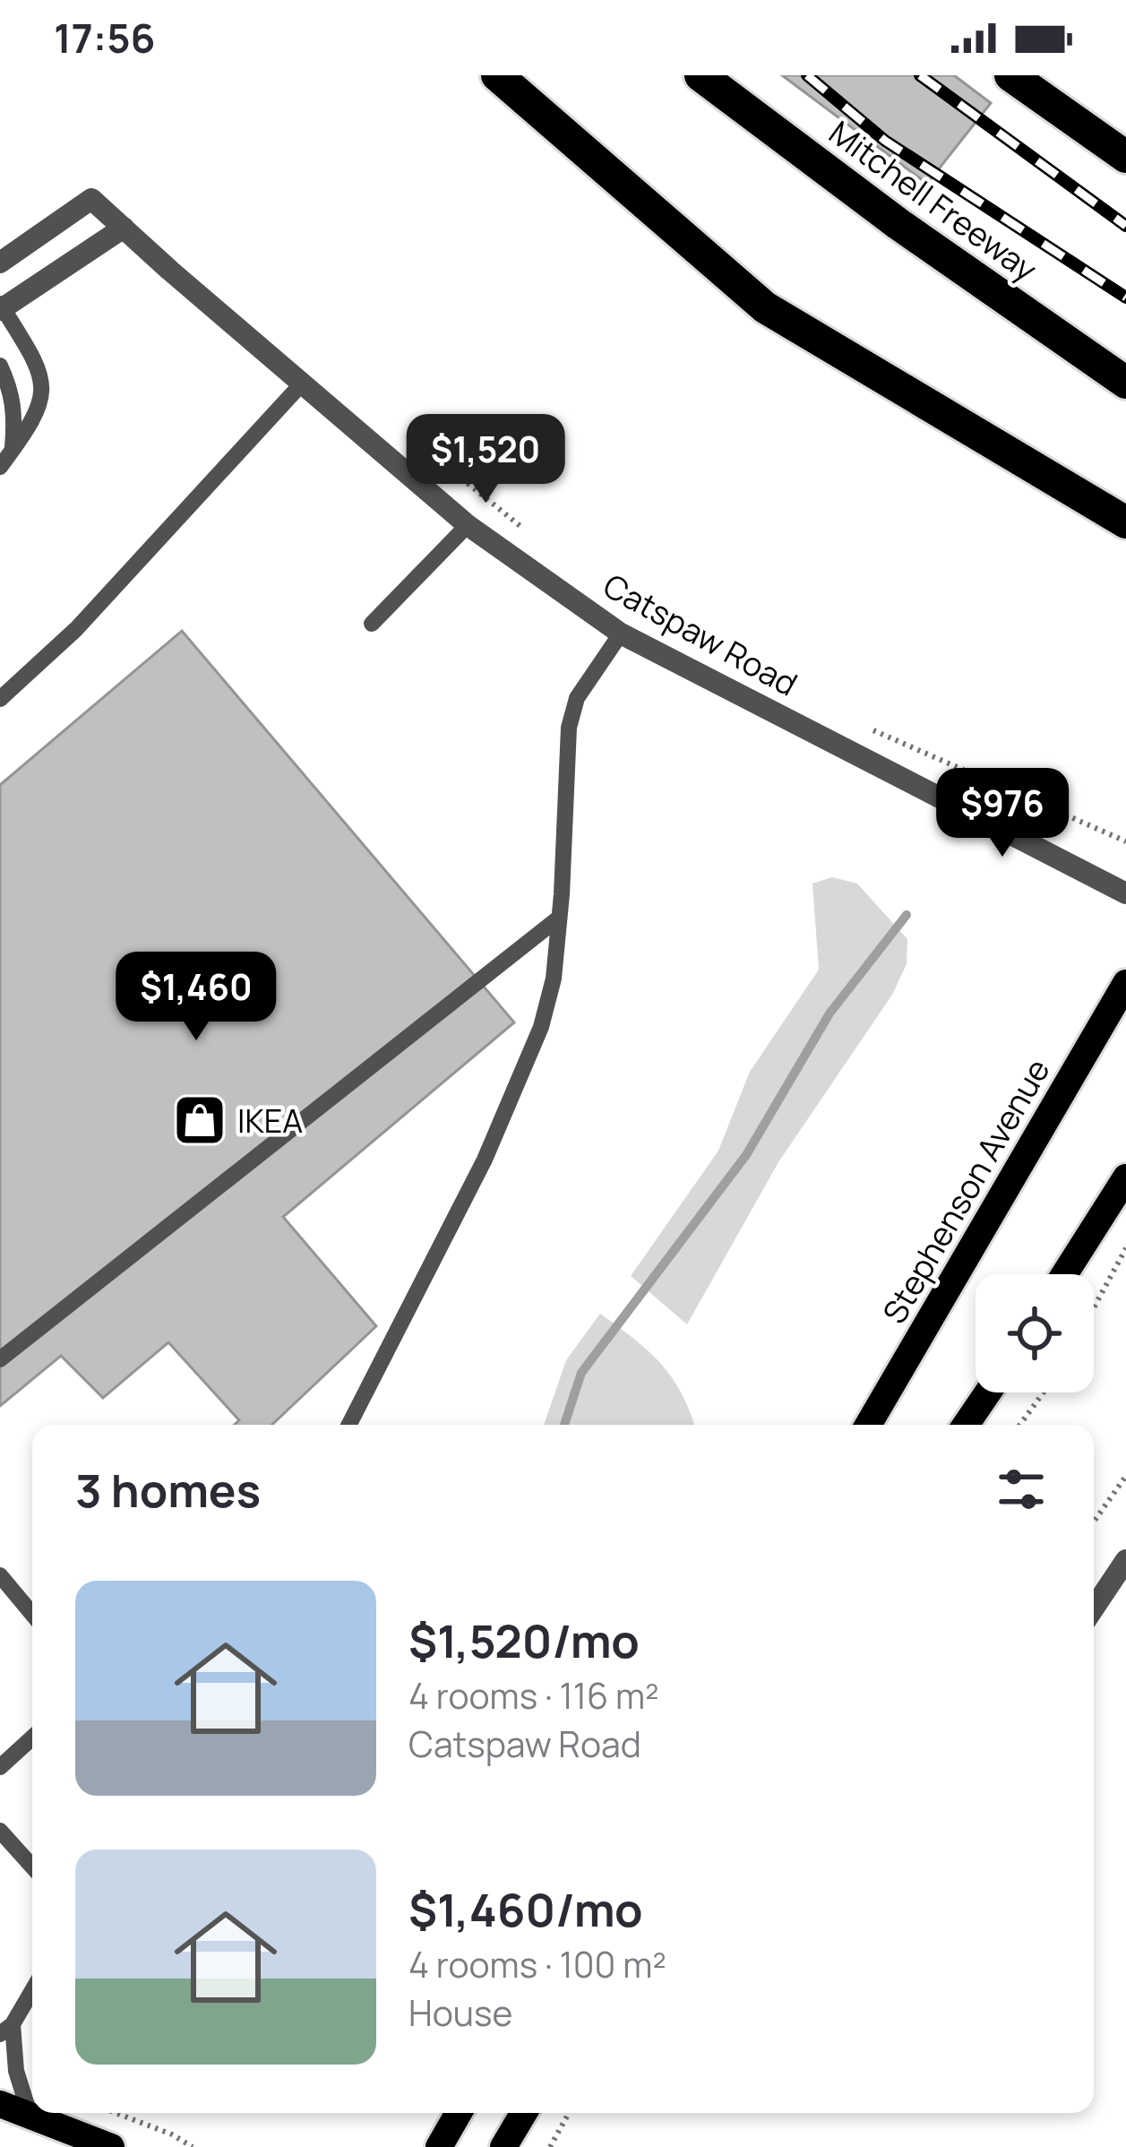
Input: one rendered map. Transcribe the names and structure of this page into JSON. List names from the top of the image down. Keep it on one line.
{"streets":{"highway":["Mitchell Freeway"],"main road":["Stephenson Avenue"],"street":["Catspaw Road"]},"places":{"shop":["IKEA"]},"page":{"status":"17:56","price":["$1,520","$976","$1,460"],"heading":"3 homes","list":[{"name":"$1,520/mo","note":"4 rooms · 116 m² · Catspaw Road"},{"name":"$1,460/mo","note":"4 rooms · 100 m² · House"}]}}
